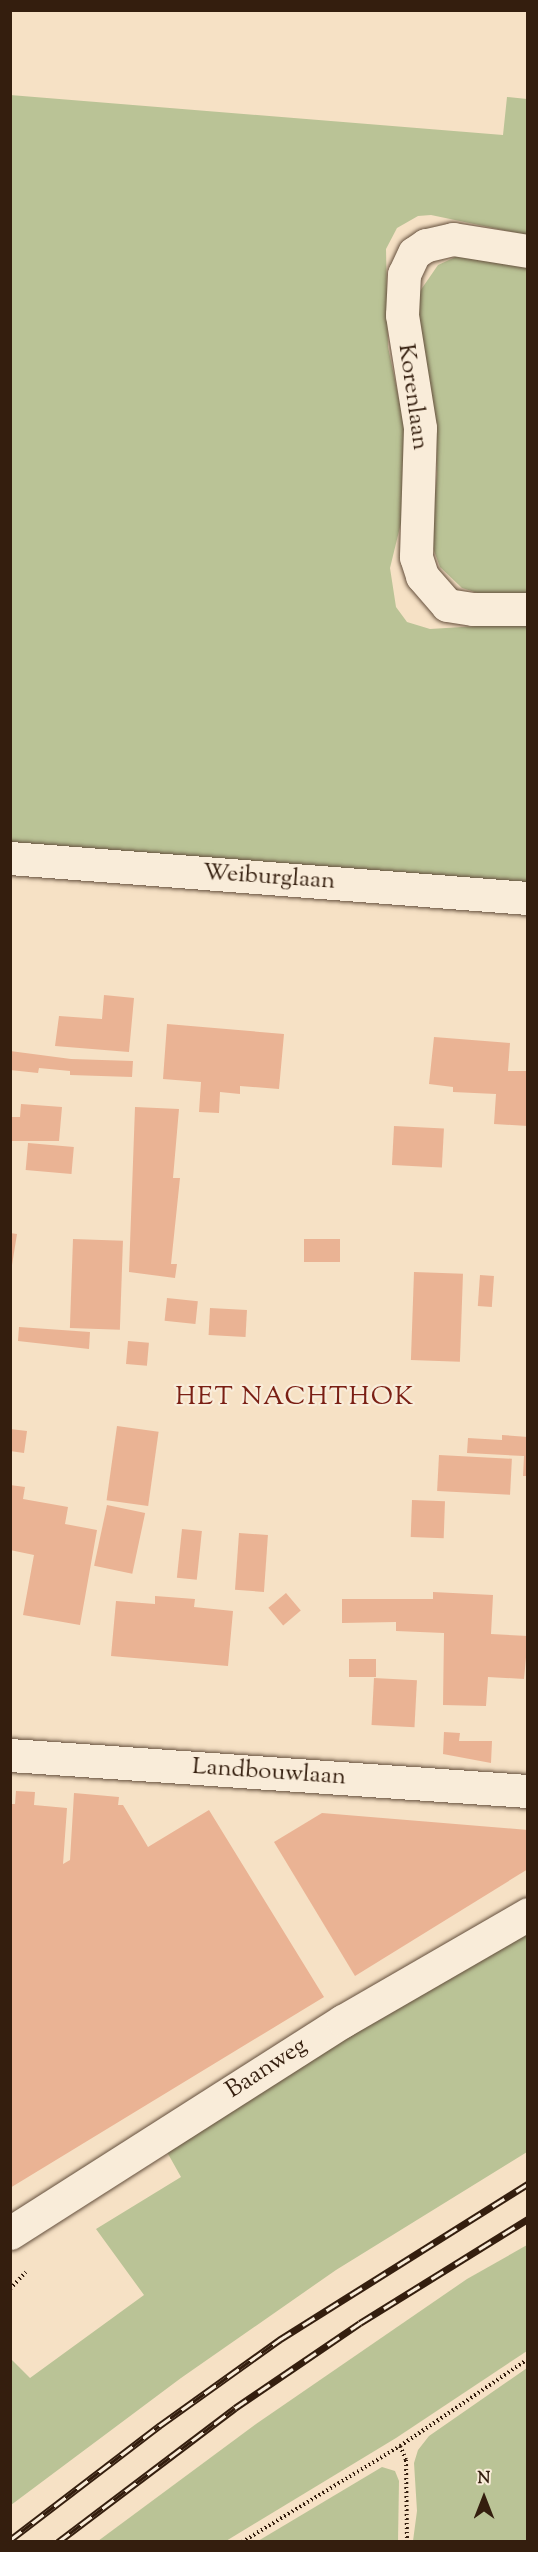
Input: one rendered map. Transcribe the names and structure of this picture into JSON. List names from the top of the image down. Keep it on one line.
{"streets":{"street":["Korenlaan","Weiburglaan","Landbouwlaan","Baanweg"]},"districts":["HET NACHTHOK"],"north":"top"}
